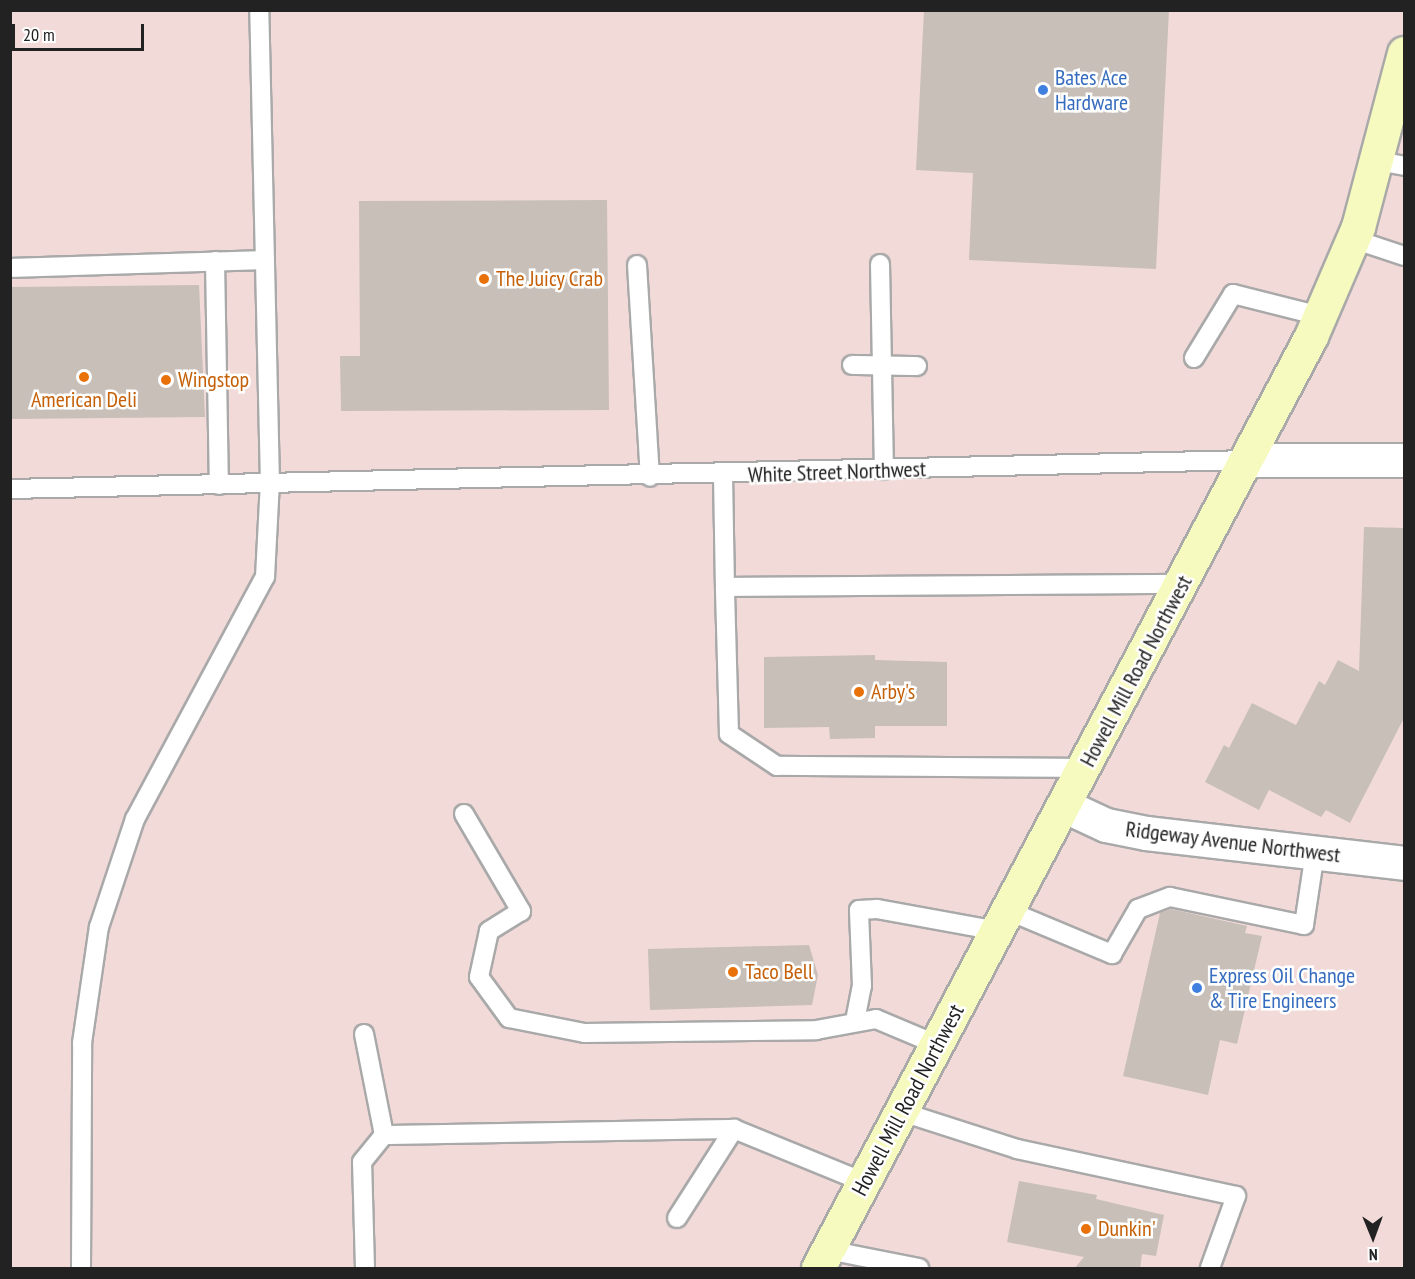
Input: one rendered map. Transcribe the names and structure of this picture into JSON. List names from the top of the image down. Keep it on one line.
{"streets":{"main road":["Howell Mill Road Northwest"],"street":["White Street Northwest","Ridgeway Avenue Northwest"]},"crossings":[["White Street Northwest","Howell Mill Road Northwest"],["Howell Mill Road Northwest","Ridgeway Avenue Northwest"]],"places":["Bates Ace Hardware","The Juicy Crab","American Deli","Wingstop","Arby's","Taco Bell","Express Oil Change & Tire Engineers","Dunkin'"],"scale_bar":"20 m","north":"bottom"}
